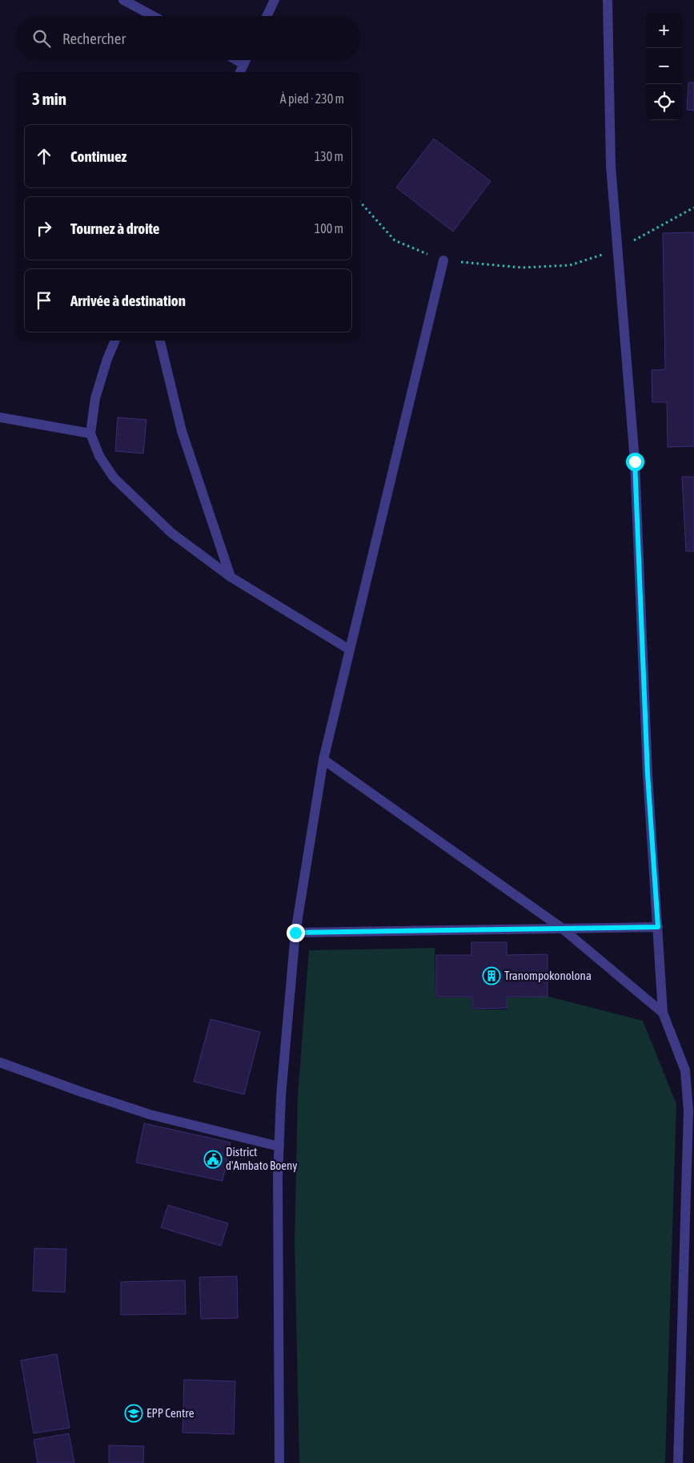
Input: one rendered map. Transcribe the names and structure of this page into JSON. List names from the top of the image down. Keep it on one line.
{"places":{"building":["Tranompokonolona"],"public building":["District d'Ambato Boeny"],"school or university":["EPP Centre"]},"page":{"map_buttons":["+","−"],"search":"Rechercher","heading":["3 min","À pied · 230 m"],"list":[["Continuez","130 m"],["Tournez à droite","100 m"],"Arrivée à destination"]}}
